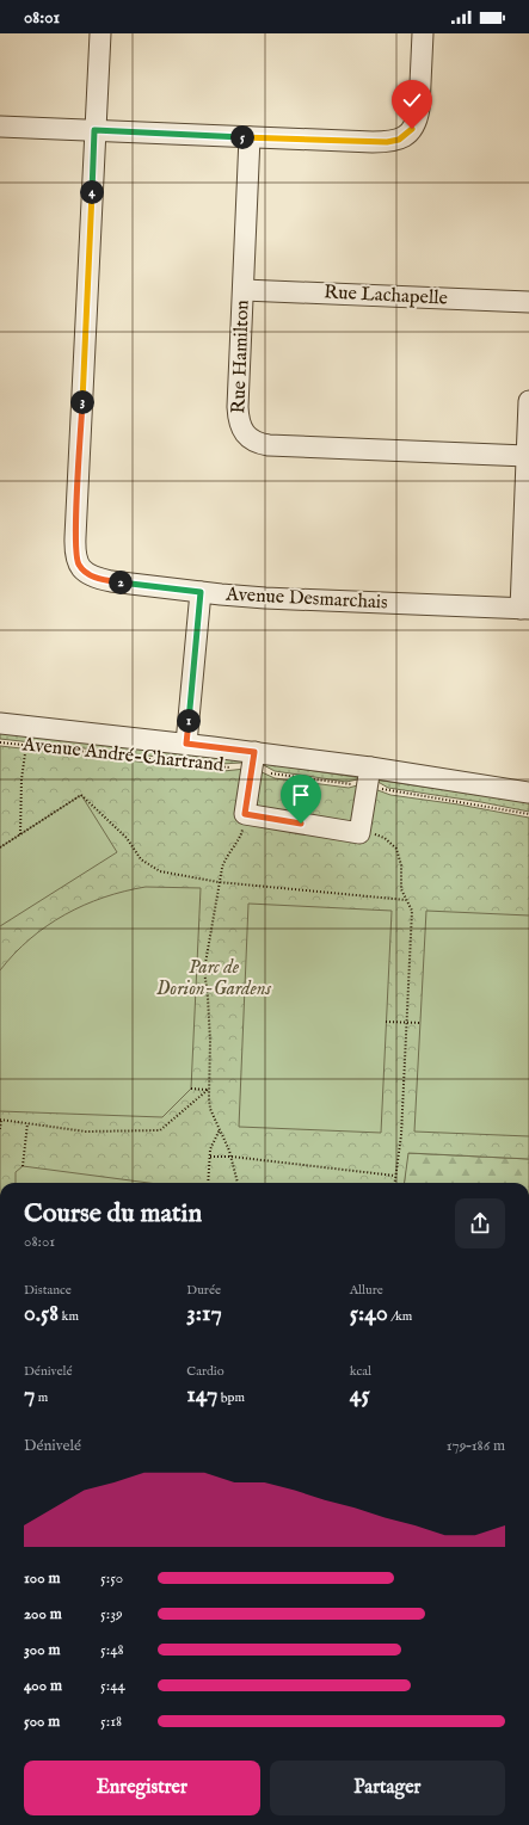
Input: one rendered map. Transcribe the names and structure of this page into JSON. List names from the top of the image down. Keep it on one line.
{"streets":{"street":["Rue Lachapelle","Rue Hamilton","Avenue Desmarchais","Avenue André-Chartrand"]},"crossings":[["Rue Lachapelle","Rue Hamilton"]],"parks":["Parc de Dorion-Gardens"],"page":{"status":"08:01","pins":["5","4","3","2","1"],"heading":["Course du matin","08:01"],"stats":[["Distance","0.58 km"],["Durée","3:17"],["Allure","5:40 /km"],["Dénivelé","7 m"],["Cardio","147 bpm"],["kcal","45"]],"chart":["Dénivelé","179–186 m"],"list":[{"name":"100 m","note":"5:50"},{"name":"200 m","note":"5:39"},{"name":"300 m","note":"5:48"},{"name":"400 m","note":"5:44"},{"name":"500 m","note":"5:18"}],"buttons":["Enregistrer","Partager"]}}
